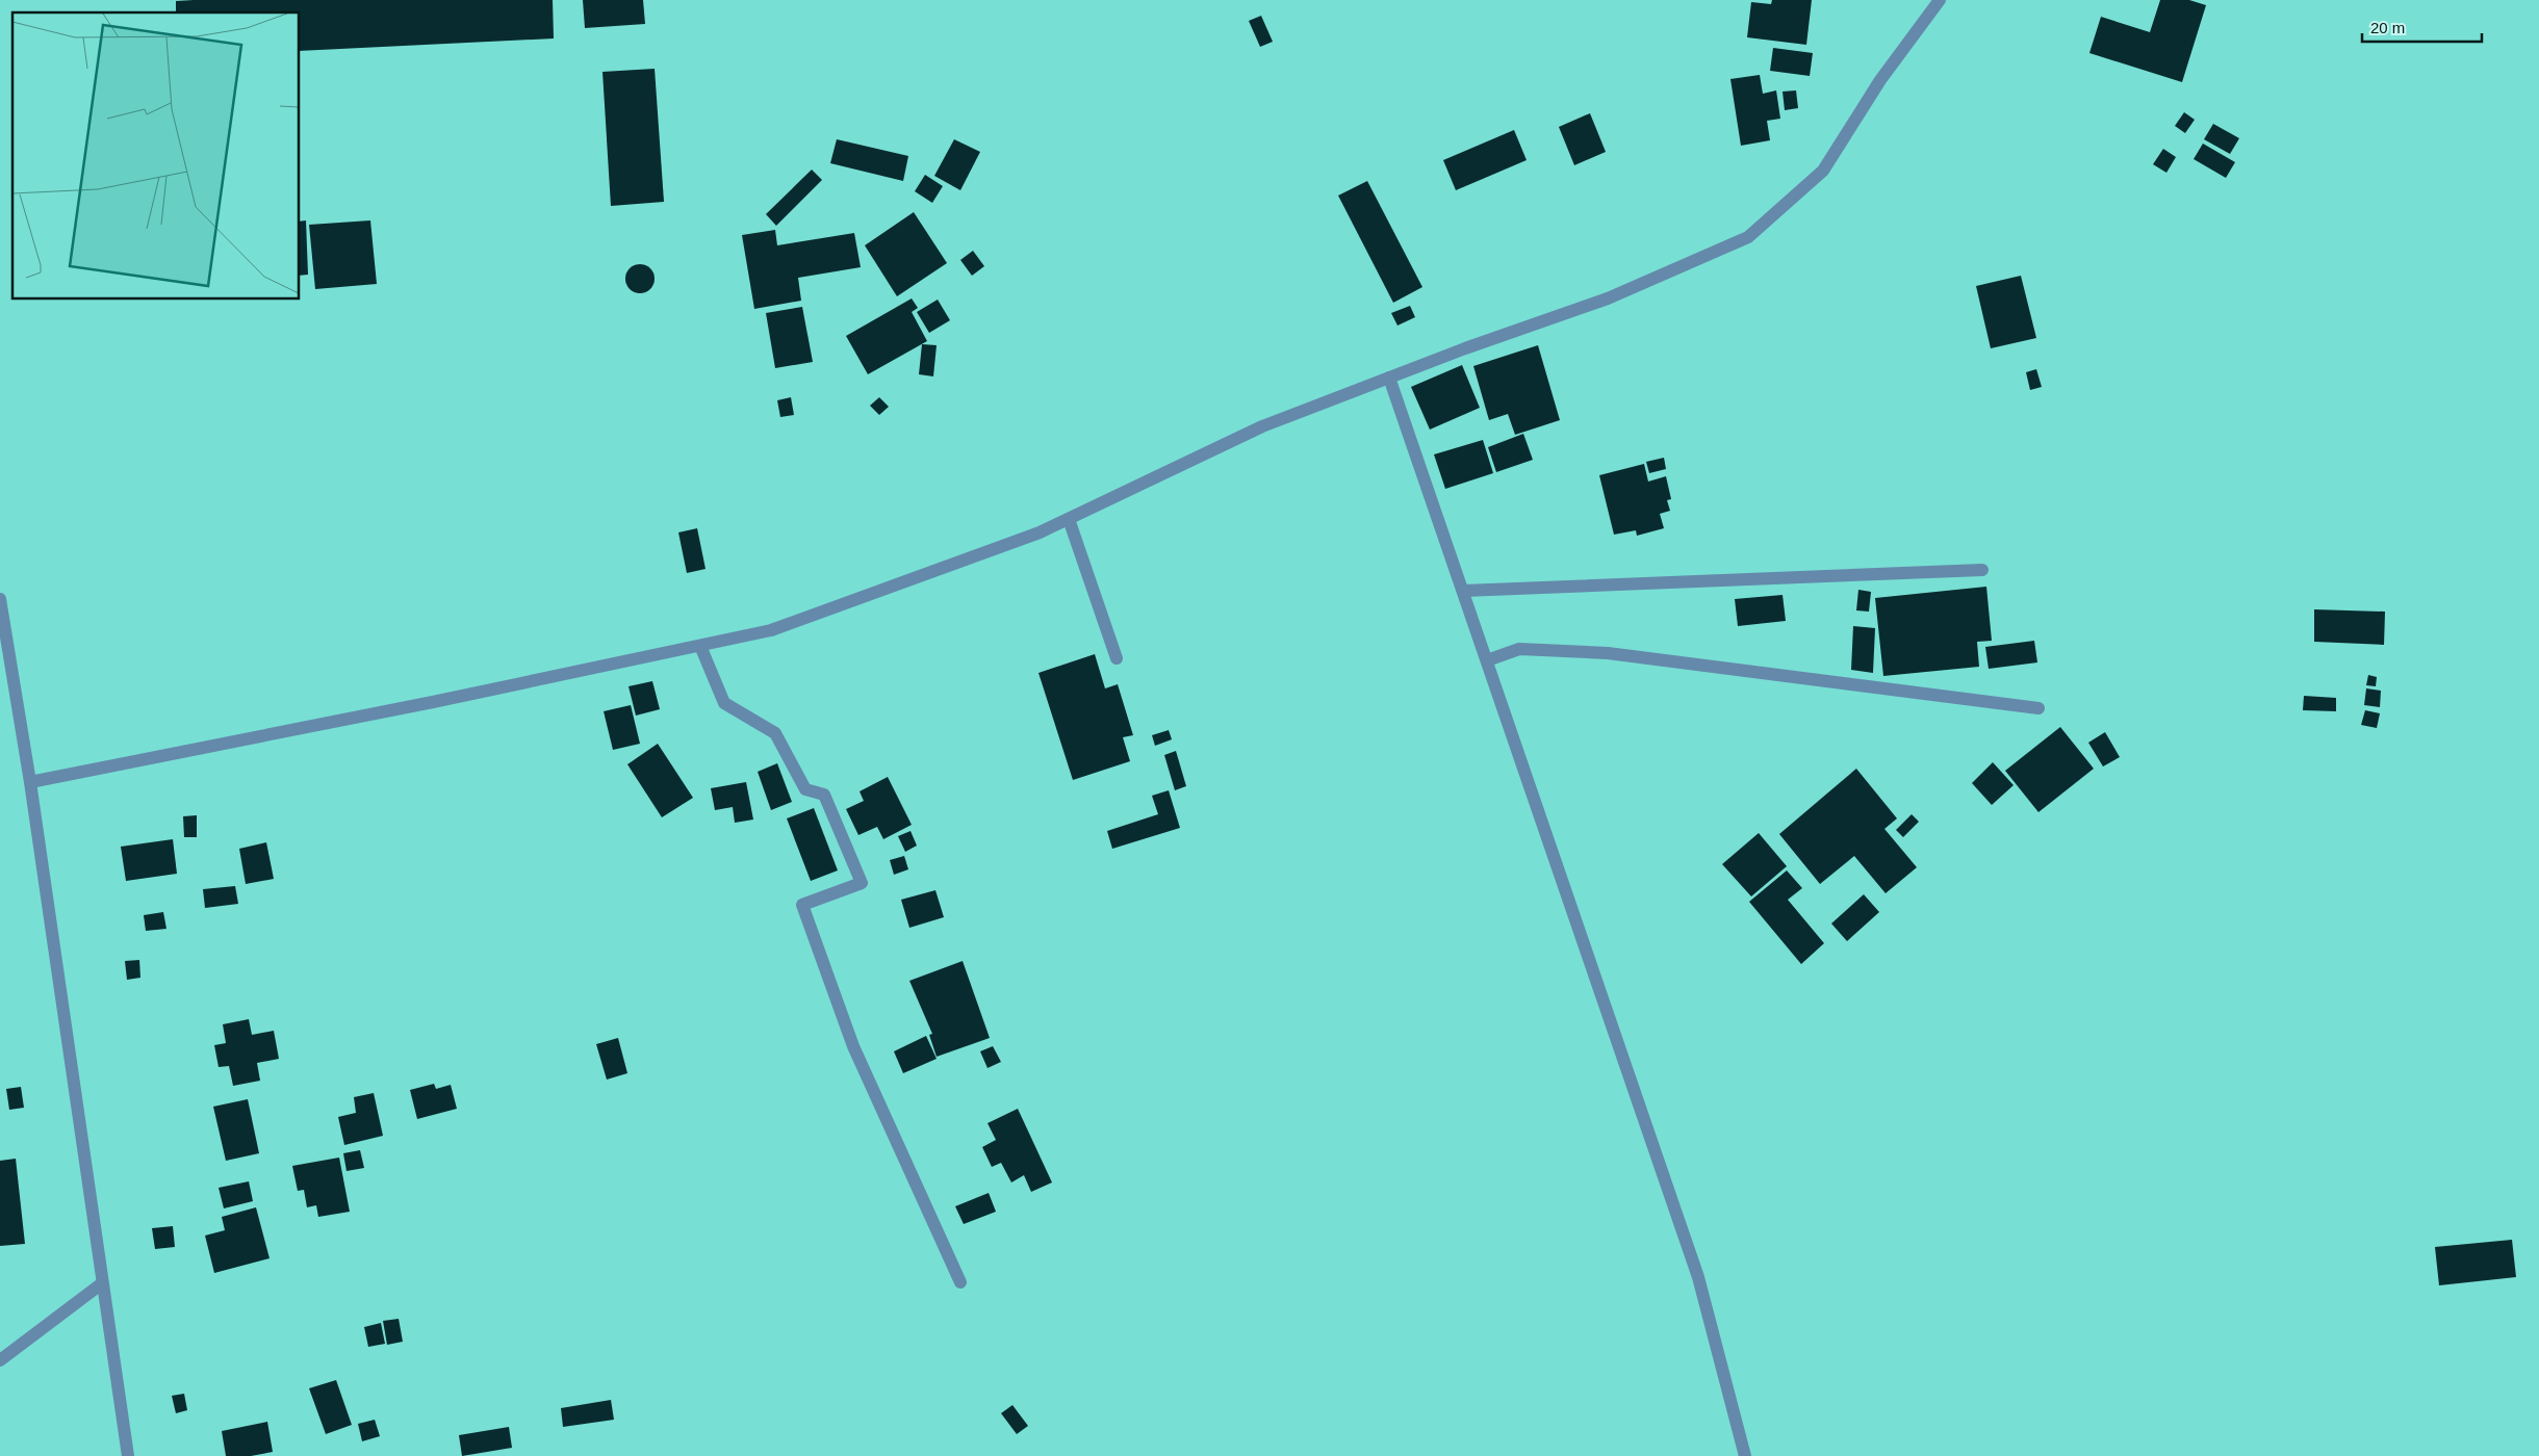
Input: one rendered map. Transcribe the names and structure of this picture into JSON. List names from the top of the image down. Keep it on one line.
{"scale_bar":"20 m"}
